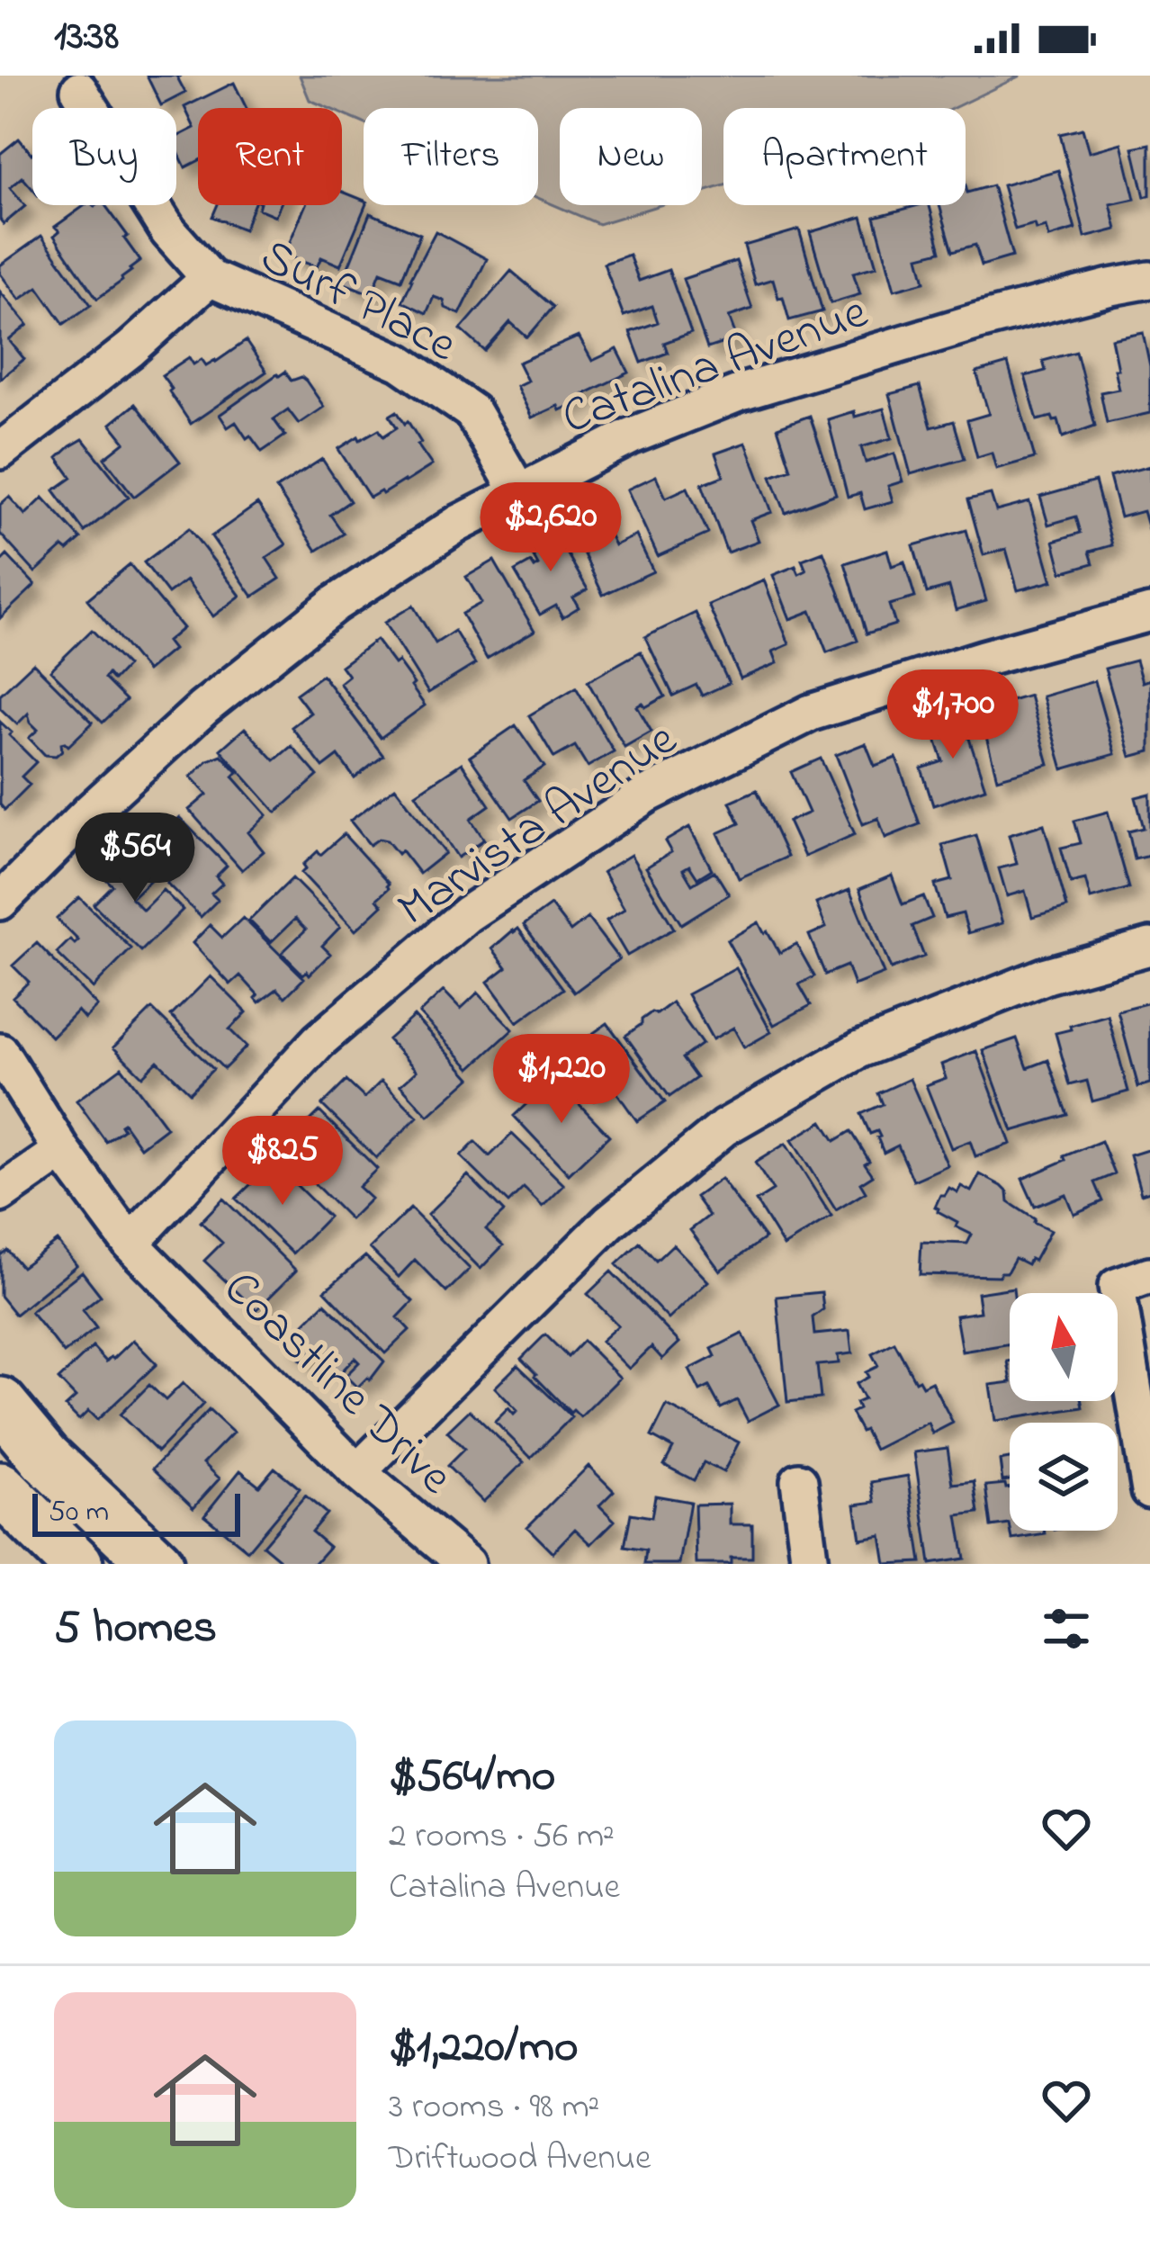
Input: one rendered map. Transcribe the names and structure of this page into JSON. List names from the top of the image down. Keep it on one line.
{"streets":{"street":["Surf Place","Catalina Avenue","Marvista Avenue","Coastline Drive"]},"crossings":[["Surf Place","Catalina Avenue"],["Marvista Avenue","Coastline Drive"]],"scale_bar":"50 m","north":"top","page":{"status":"13:38","chip":["Buy","Rent","Filters","New","Apartment"],"price":["$2,620","$1,700","$564","$1,220","$825"],"scale":"50 m","heading":"5 homes","list":[{"name":"$564/mo","note":"2 rooms · 56 m² · Catalina Avenue"},{"name":"$1,220/mo","note":"3 rooms · 98 m² · Driftwood Avenue"}]}}
